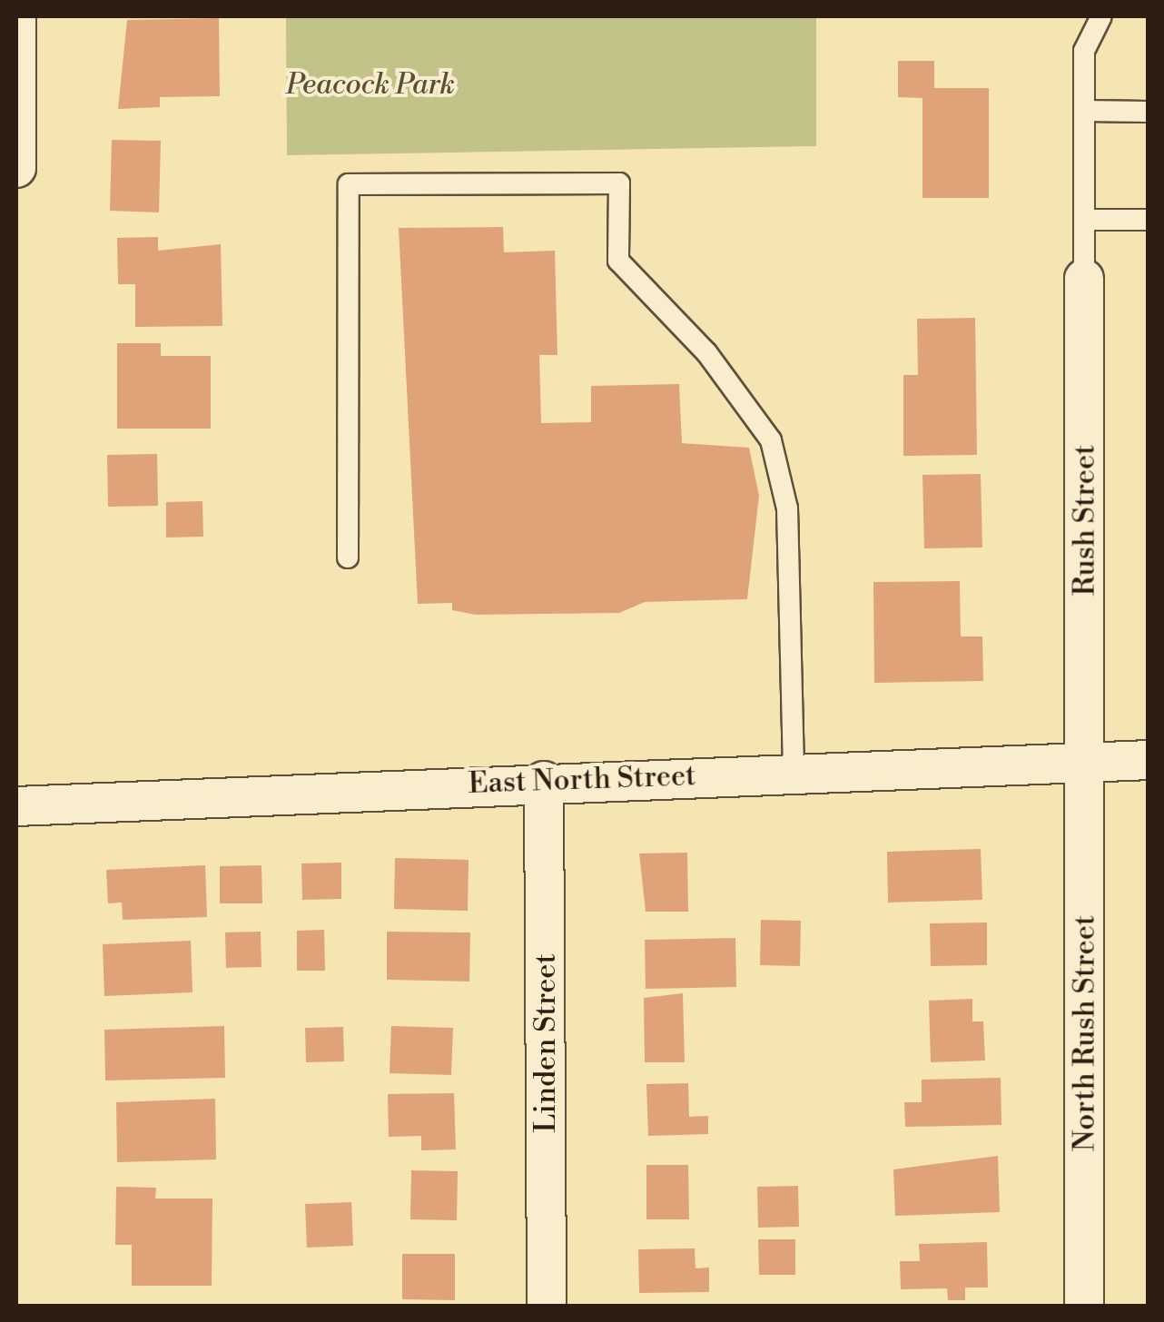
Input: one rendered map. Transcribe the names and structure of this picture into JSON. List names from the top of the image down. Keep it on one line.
{"streets":{"street":["Rush Street","East North Street","North Rush Street","Linden Street"]},"crossings":[["Rush Street","East North Street"],["Rush Street","North Rush Street"],["East North Street","North Rush Street"],["East North Street","Linden Street"]],"parks":["Peacock Park"]}
